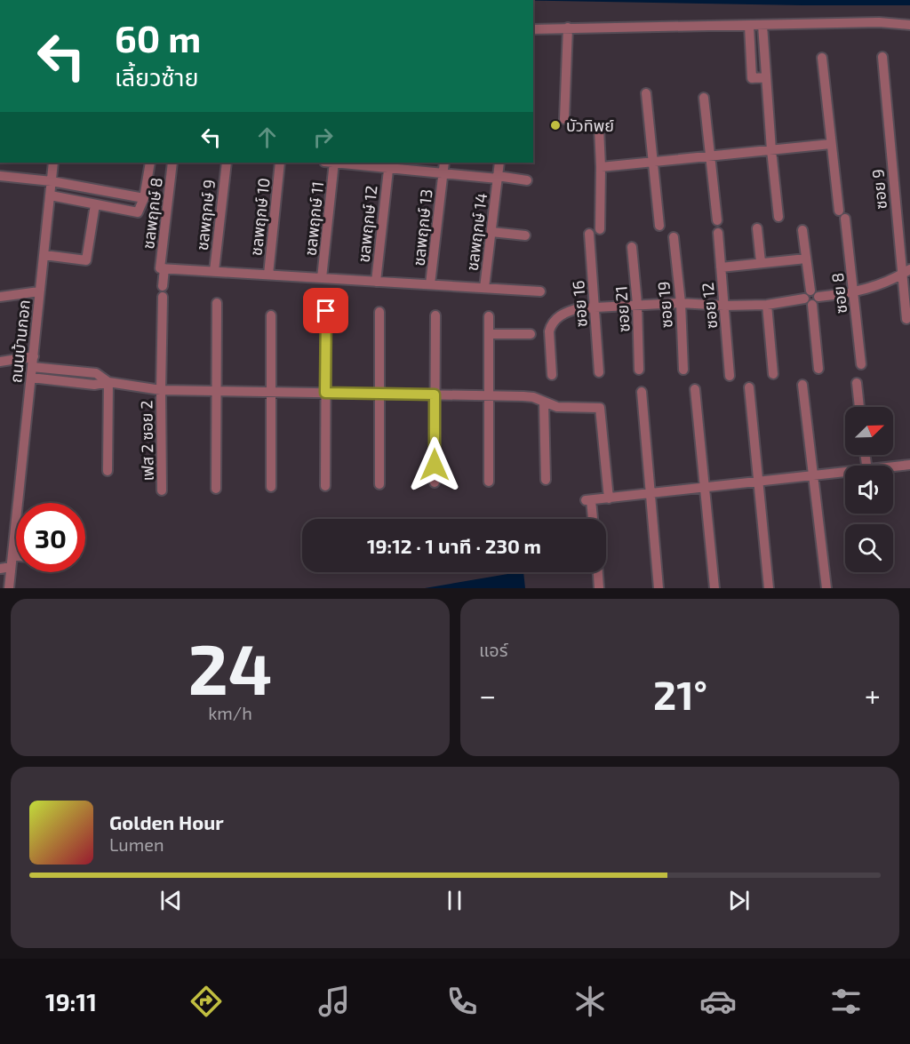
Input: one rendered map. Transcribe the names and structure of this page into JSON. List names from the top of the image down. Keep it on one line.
{"streets":{"street":["ซอย 9","ชลพฤกษ์ 8","ชลพฤกษ์ 9","ชลพฤกษ์ 10","ชลพฤกษ์ 11","ชลพฤกษ์ 12","ชลพฤกษ์ 13","ชลพฤกษ์ 14","ซอย 8","ซอย 16","ซอย 19","ซอย 12","ซอย 21","ถนนบ้านกอก","เฟส 2 ซอย 2"]},"places":["บัวทิพย์"],"north":"top right","page":{"turn":["60 m","เลี้ยวซ้าย"],"limit":"30","trip":"19:12 · 1 นาที · 230 m","tile":[["24","km/h"],"แอร์"],"heat":["−","21°","+"],"song":["Golden Hour","Lumen"],"tabs":"19:11"}}
